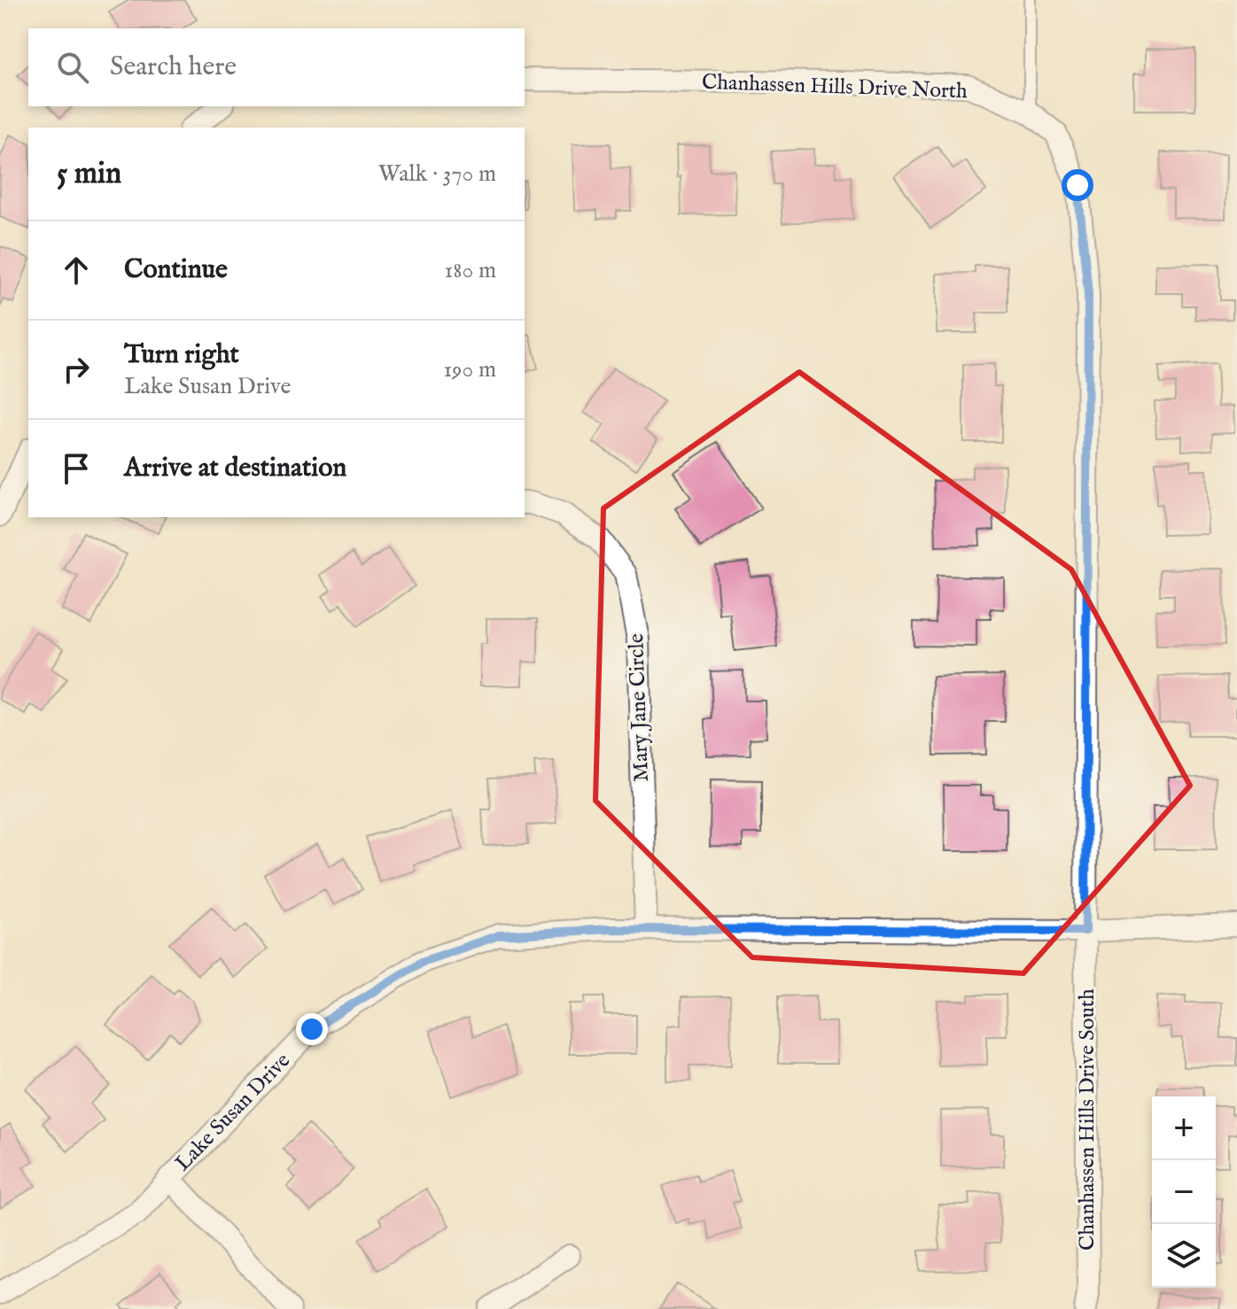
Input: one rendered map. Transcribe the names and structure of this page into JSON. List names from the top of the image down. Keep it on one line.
{"streets":{"street":["Chanhassen Hills Drive North","Mary Jane Circle","Lake Susan Drive","Chanhassen Hills Drive South"]},"crossings":[["Chanhassen Hills Drive North","Lake Susan Drive"],["Chanhassen Hills Drive North","Chanhassen Hills Drive South"],["Mary Jane Circle","Lake Susan Drive"],["Lake Susan Drive","Chanhassen Hills Drive South"]],"page":{"search":"Search here","heading":["5 min","Walk · 370 m"],"list":[["Continue","180 m"],["Turn right","Lake Susan Drive","190 m"],"Arrive at destination"],"map_buttons":["+","−"]}}
